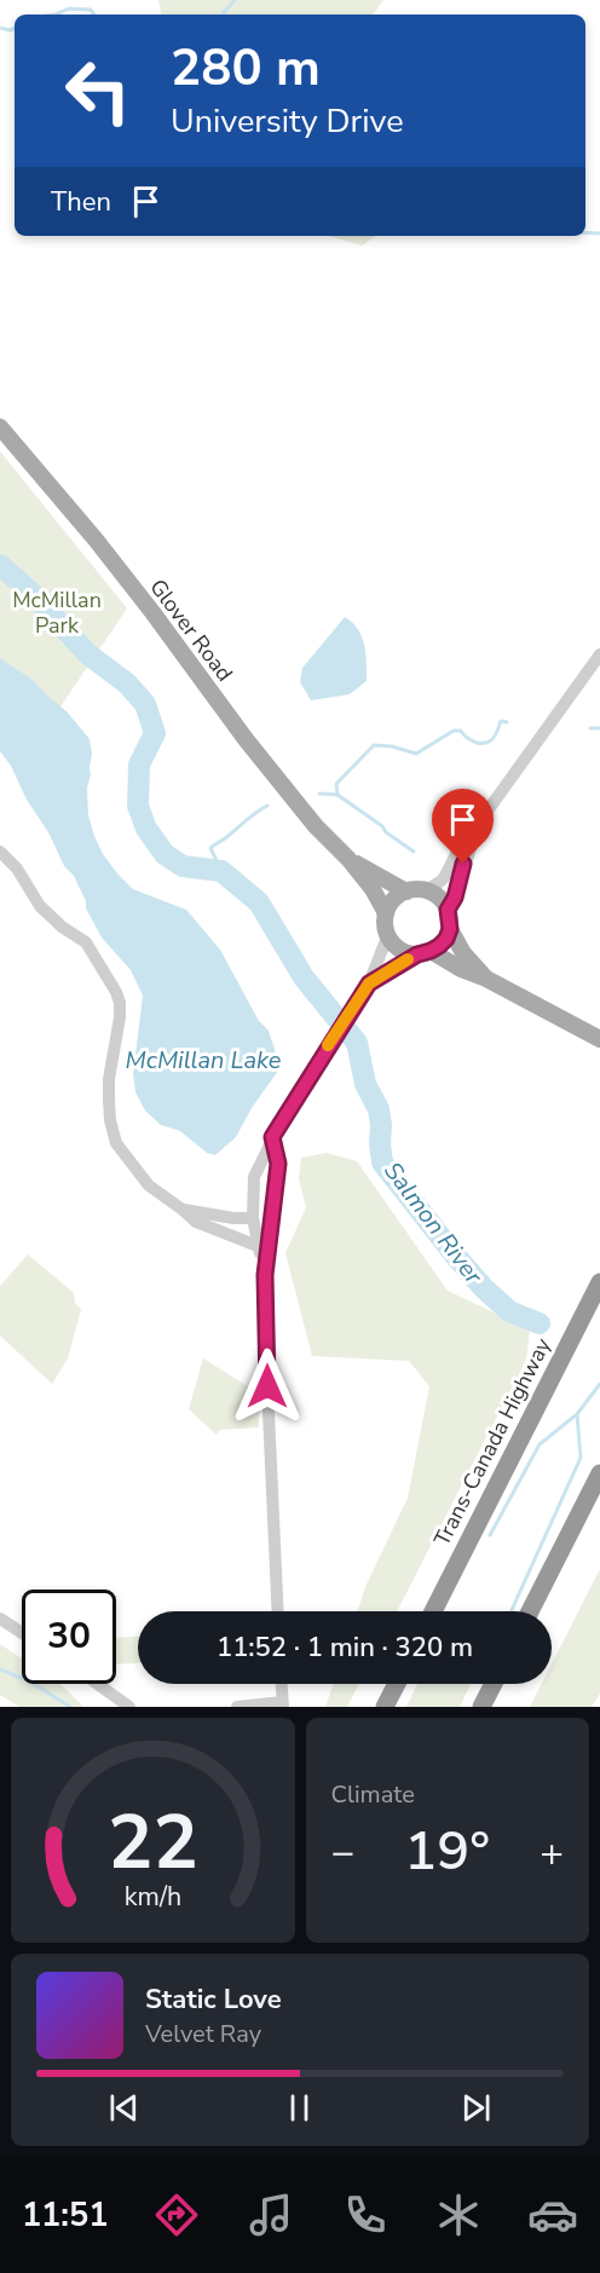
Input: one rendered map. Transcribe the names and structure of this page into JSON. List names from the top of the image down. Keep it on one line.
{"streets":{"highway":["Trans-Canada Highway"],"main road":["Glover Road"]},"water":["McMillan Lake","Salmon River"],"parks":["McMillan Park"],"page":{"turn":["280 m","University Drive"],"then":"Then","limit":"30","trip":"11:52 · 1 min · 320 m","tile":"Climate","heat":["−","19°","+"],"song":["Static Love","Velvet Ray"],"tabs":"11:51","gauge":["22","km/h"]}}
